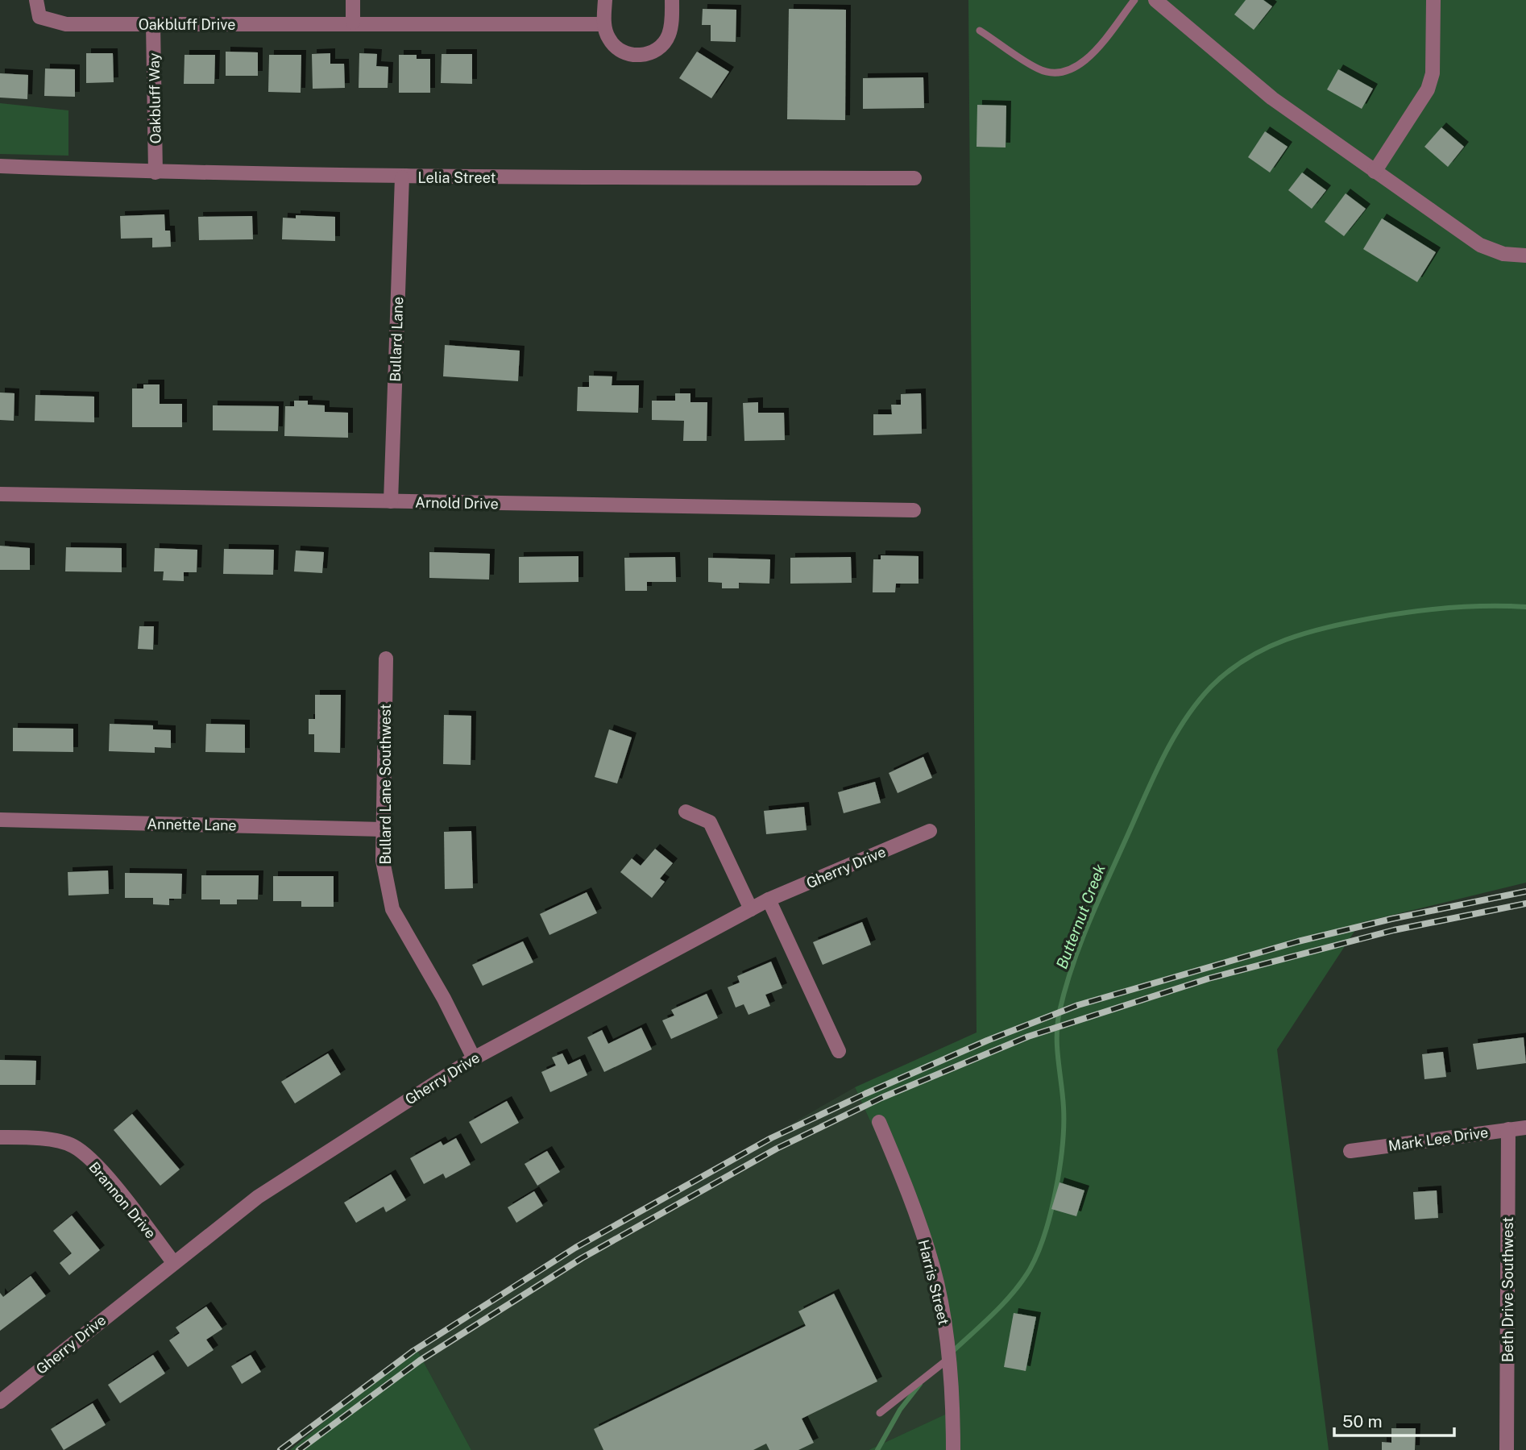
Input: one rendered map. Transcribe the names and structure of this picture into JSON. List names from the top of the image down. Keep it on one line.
{"streets":{"street":["Oakbluff Drive","Oakbluff Way","Lelia Street","Bullard Lane","Arnold Drive","Bullard Lane Southwest","Annette Lane","Gherry Drive","Mark Lee Drive","Brannon Drive","Harris Street","Beth Drive Southwest"]},"crossings":[["Oakbluff Drive","Oakbluff Way"],["Oakbluff Way","Lelia Street"],["Lelia Street","Bullard Lane"],["Bullard Lane","Arnold Drive"],["Bullard Lane Southwest","Annette Lane"],["Bullard Lane Southwest","Gherry Drive"],["Gherry Drive","Brannon Drive"],["Mark Lee Drive","Beth Drive Southwest"]],"water":["Butternut Creek"],"scale_bar":"50 m"}
